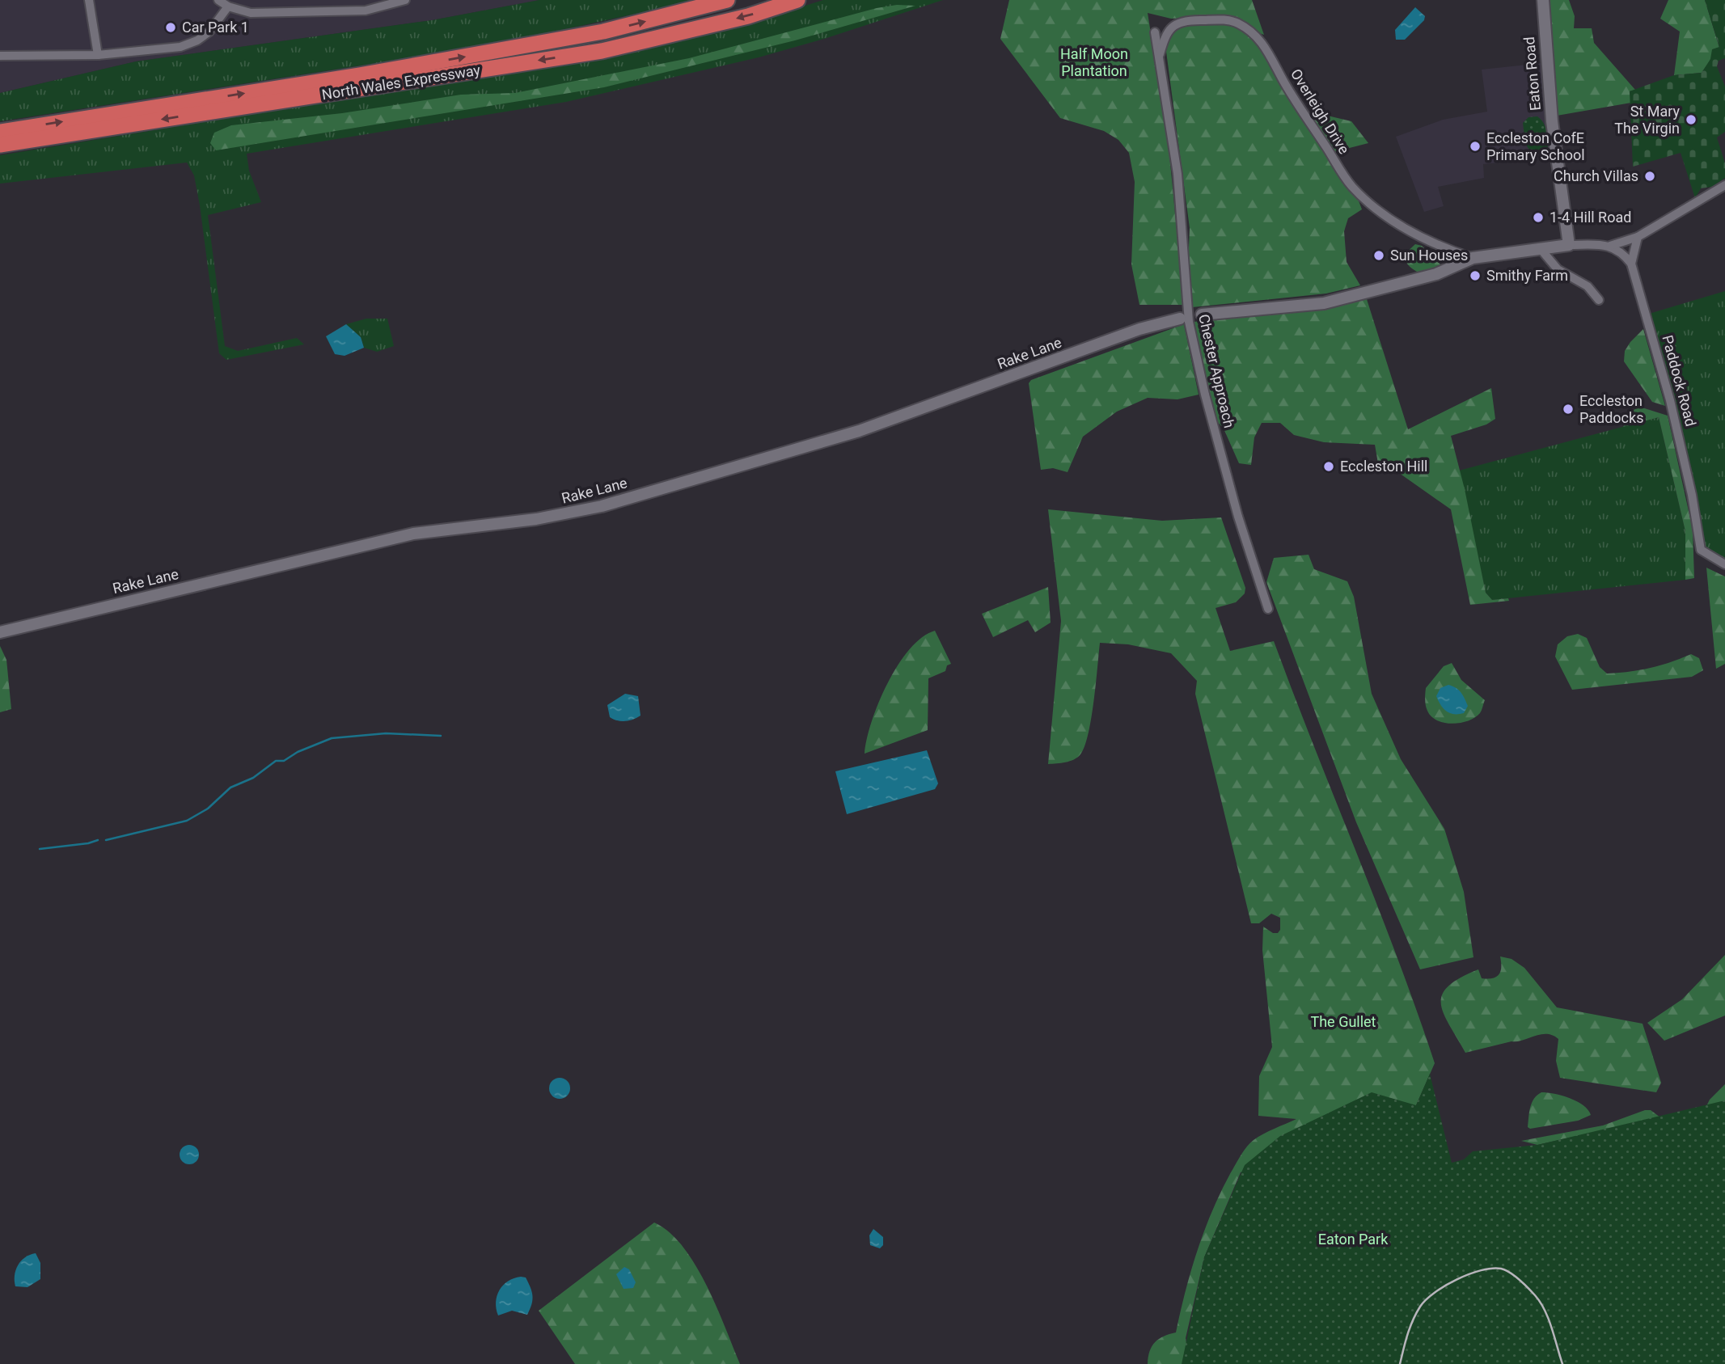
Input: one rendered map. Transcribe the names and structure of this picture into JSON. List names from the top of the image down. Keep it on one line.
{"streets":{"highway":["North Wales Expressway"],"street":["Eaton Road","Overleigh Drive","Rake Lane","Chester Approach","Paddock Road"]},"crossings":[["Overleigh Drive","Chester Approach"]],"parks":["Half Moon Plantation","The Gullet","Eaton Park"],"places":["Car Park 1","St Mary The Virgin","Eccleston CofE Primary School","Church Villas","1-4 Hill Road","Sun Houses","Smithy Farm","Eccleston Paddocks","Eccleston Hill"]}
